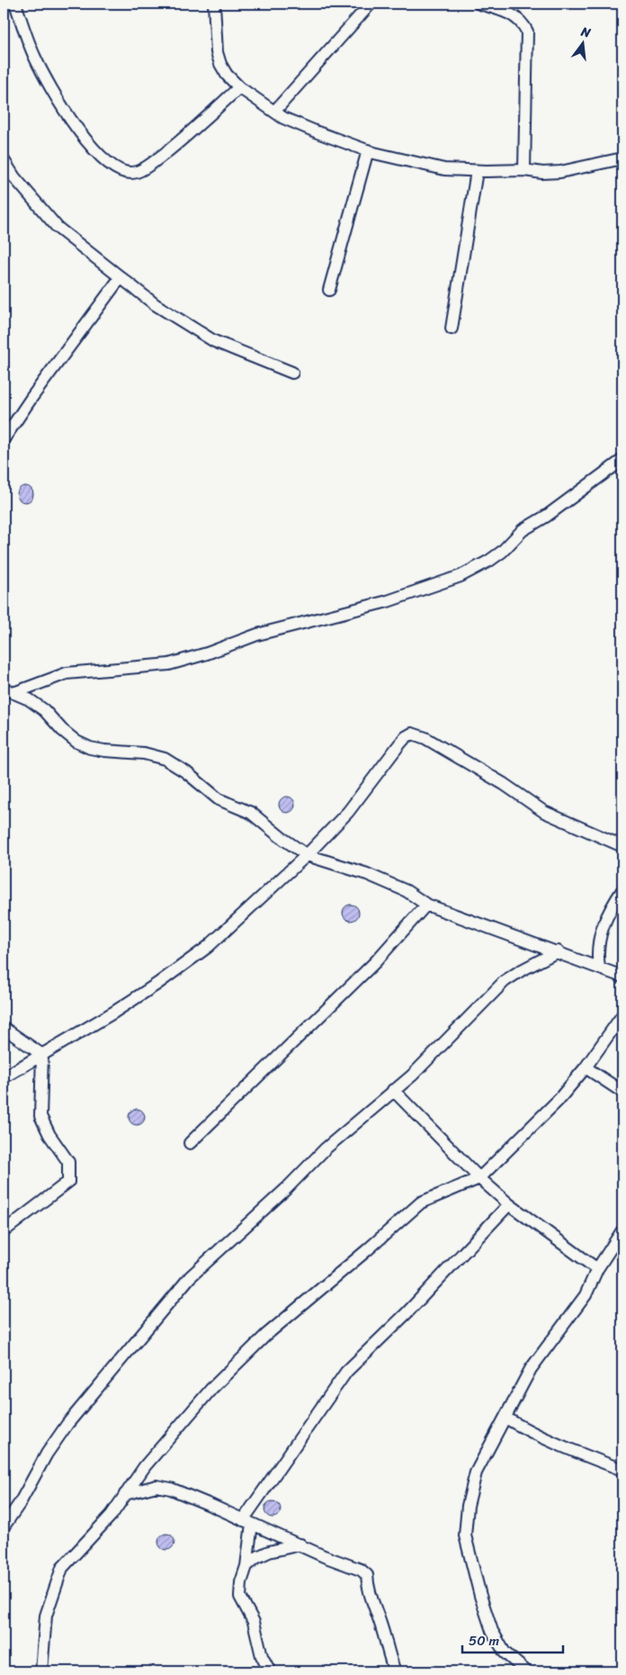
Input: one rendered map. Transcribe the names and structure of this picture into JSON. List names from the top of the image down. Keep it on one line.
{"scale_bar":"50 m","north":"top"}
